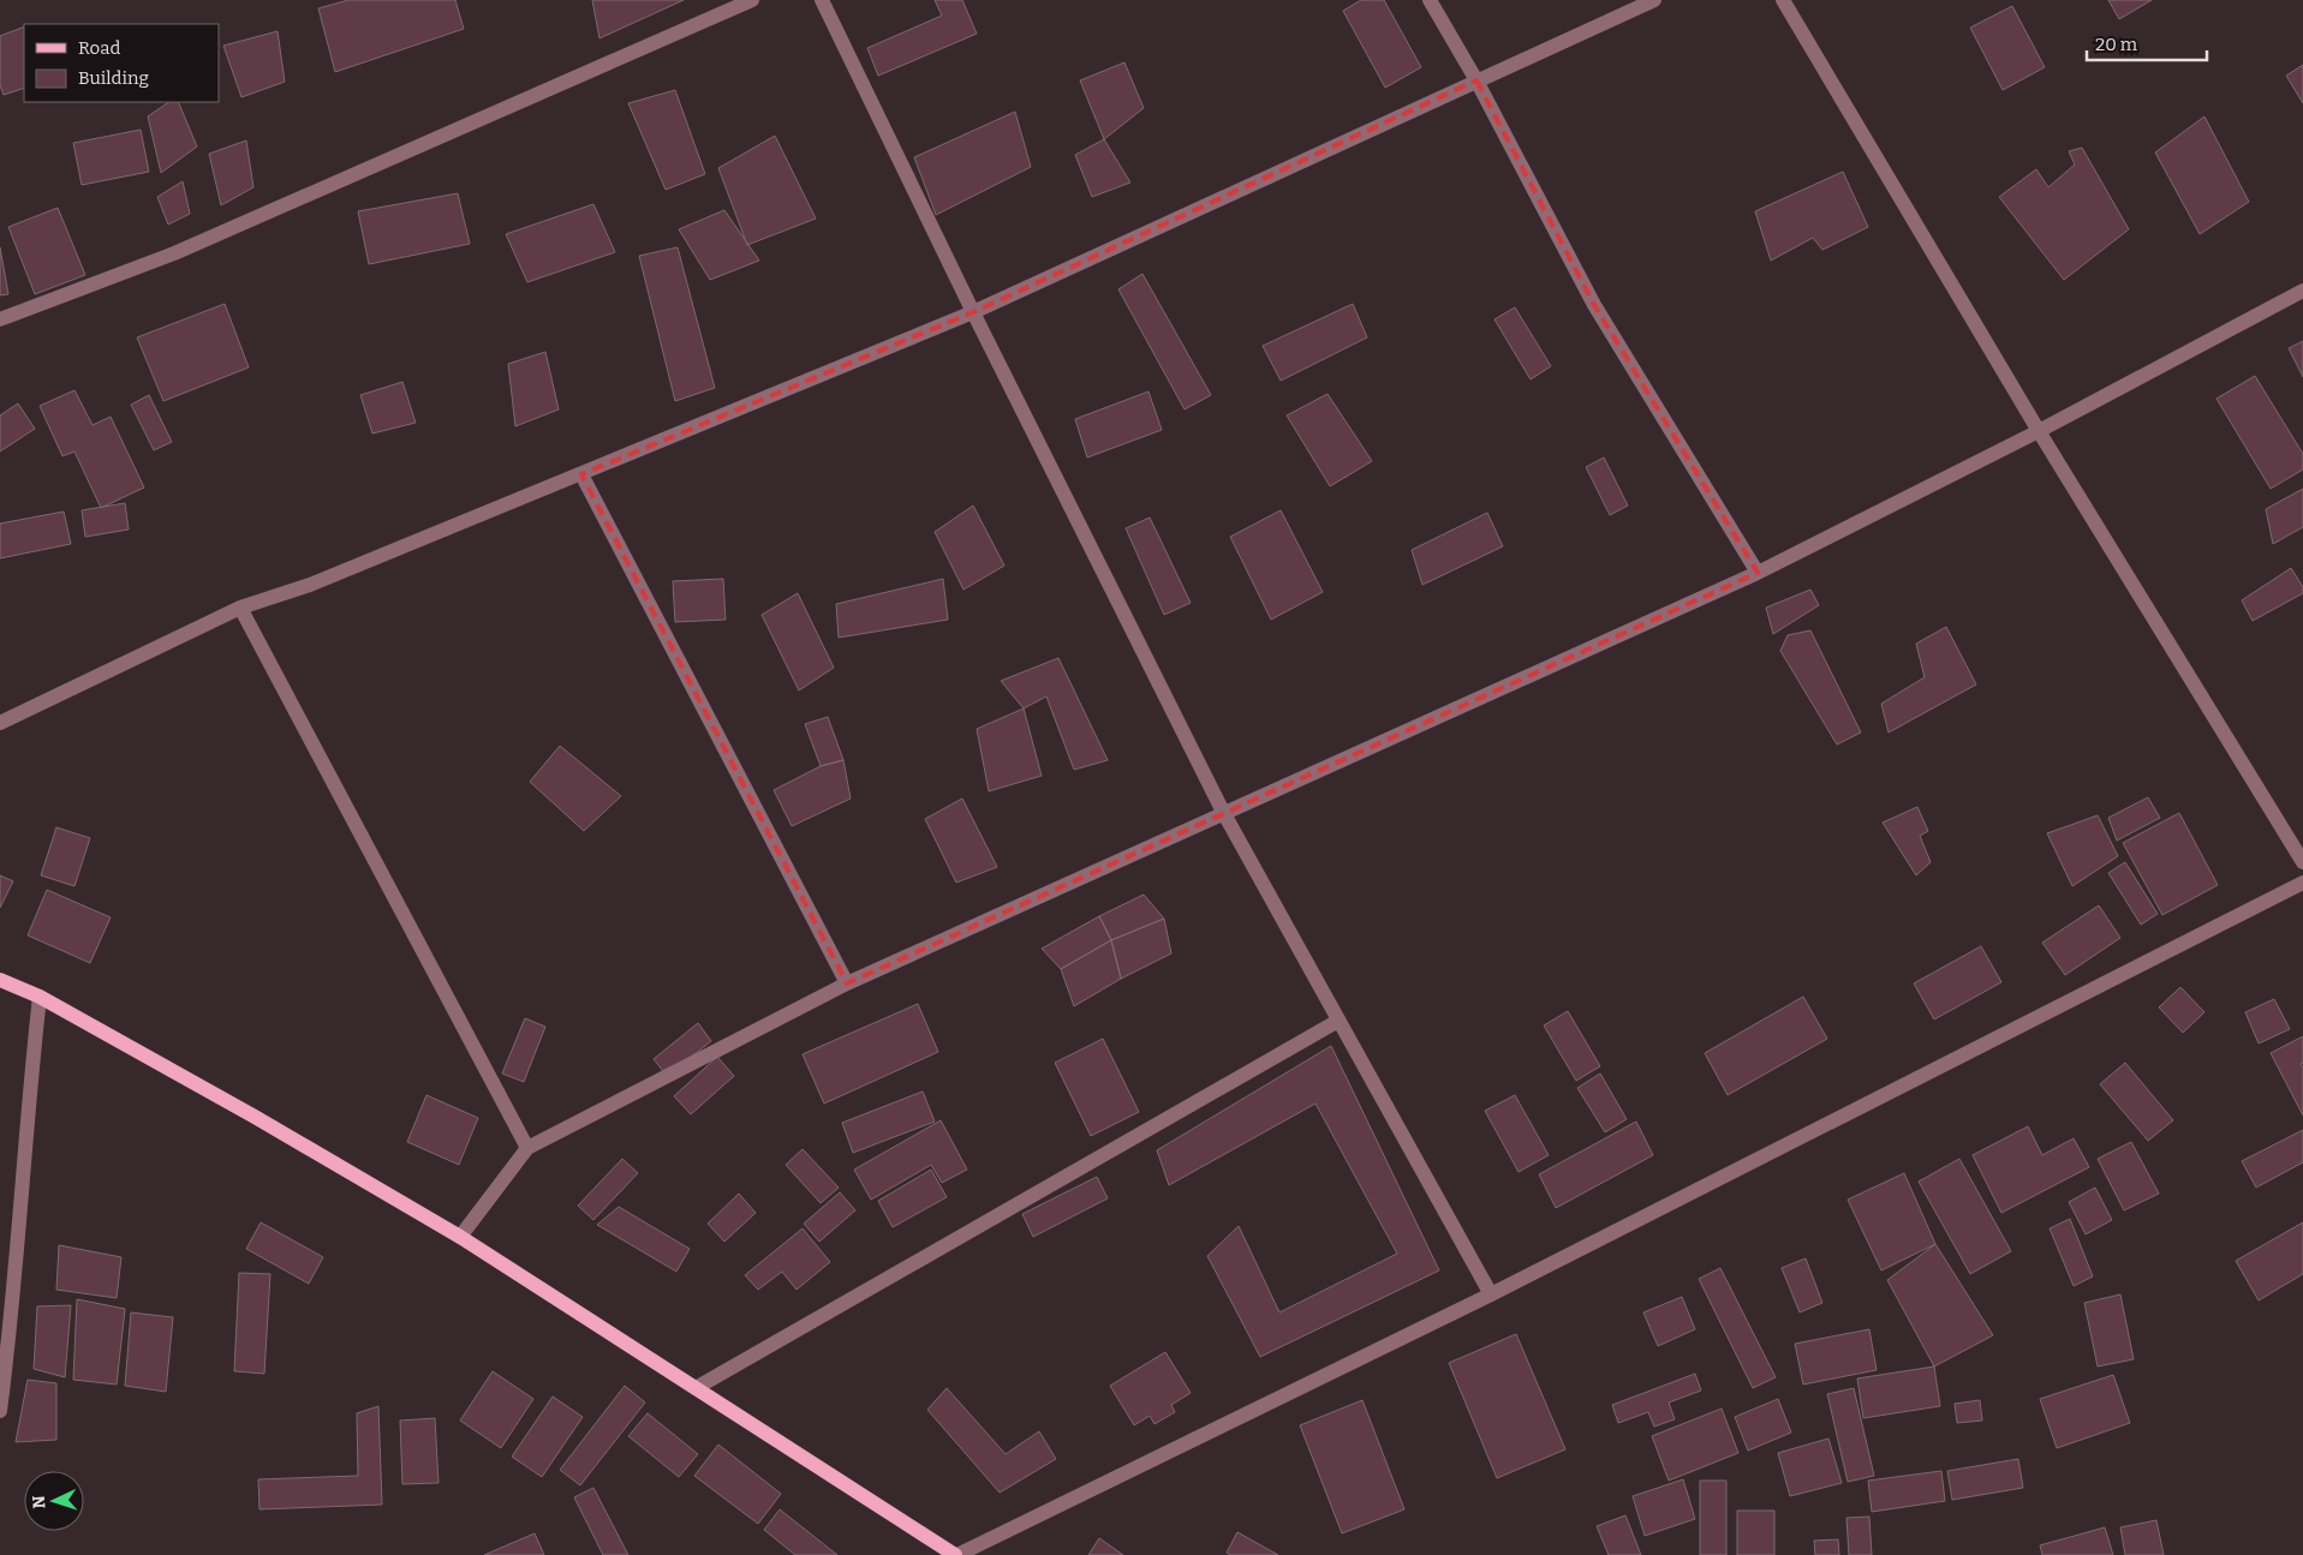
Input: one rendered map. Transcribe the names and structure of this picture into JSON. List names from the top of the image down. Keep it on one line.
{"legend":["Road","Building"],"scale_bar":"20 m","north":"left"}
